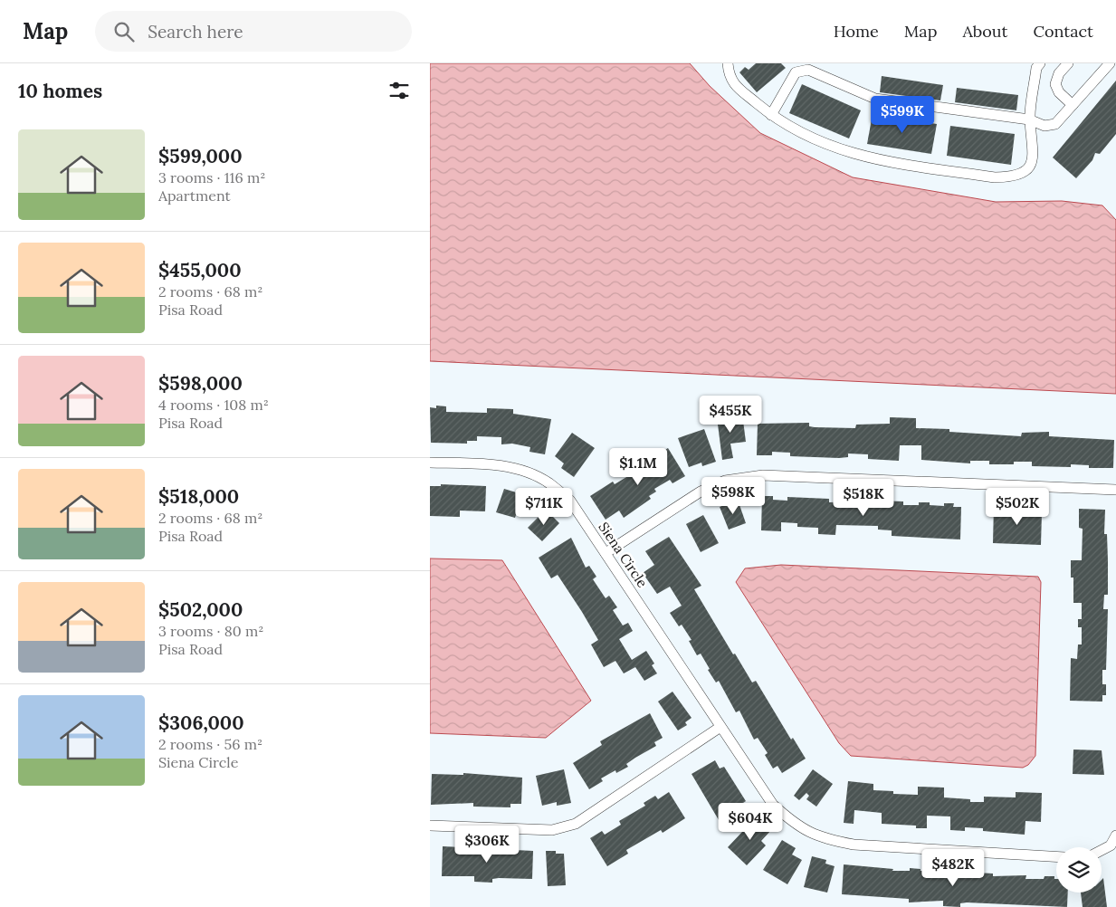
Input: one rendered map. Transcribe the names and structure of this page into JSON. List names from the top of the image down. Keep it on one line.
{"streets":{"street":["Siena Circle"]},"page":{"header":"Map","search":"Search here","nav":["Home","Map","About","Contact"],"heading":"10 homes","price":["$599K","$455K","$1.1M","$598K","$518K","$711K","$502K","$604K","$306K","$482K"],"list":[{"name":"$599,000","note":"3 rooms · 116 m² · Apartment"},{"name":"$455,000","note":"2 rooms · 68 m² · Pisa Road"},{"name":"$598,000","note":"4 rooms · 108 m² · Pisa Road"},{"name":"$518,000","note":"2 rooms · 68 m² · Pisa Road"},{"name":"$502,000","note":"3 rooms · 80 m² · Pisa Road"},{"name":"$306,000","note":"2 rooms · 56 m² · Siena Circle"}]}}
